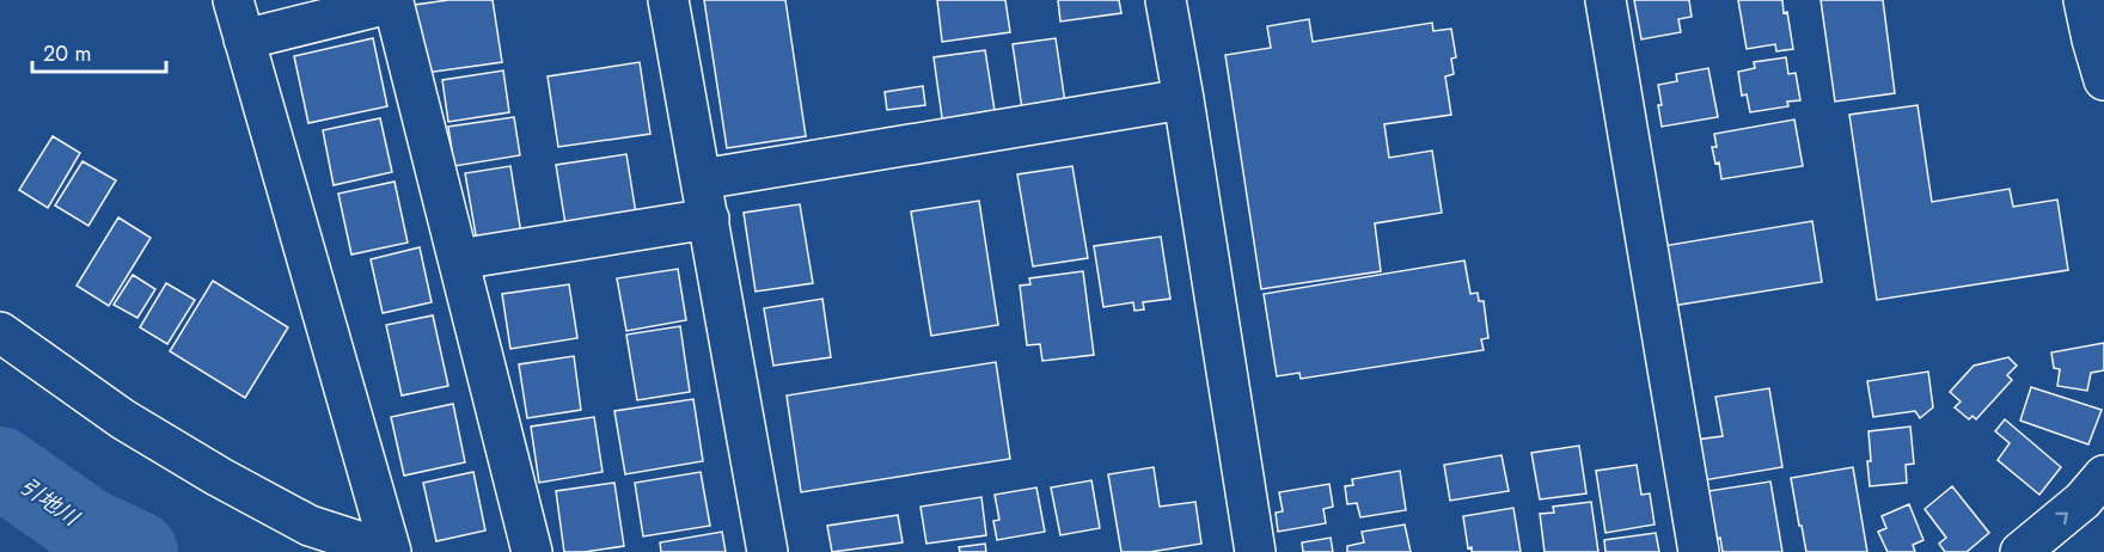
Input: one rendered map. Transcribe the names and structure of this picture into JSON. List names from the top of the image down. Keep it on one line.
{"water":["引地川"],"scale_bar":"20 m"}
